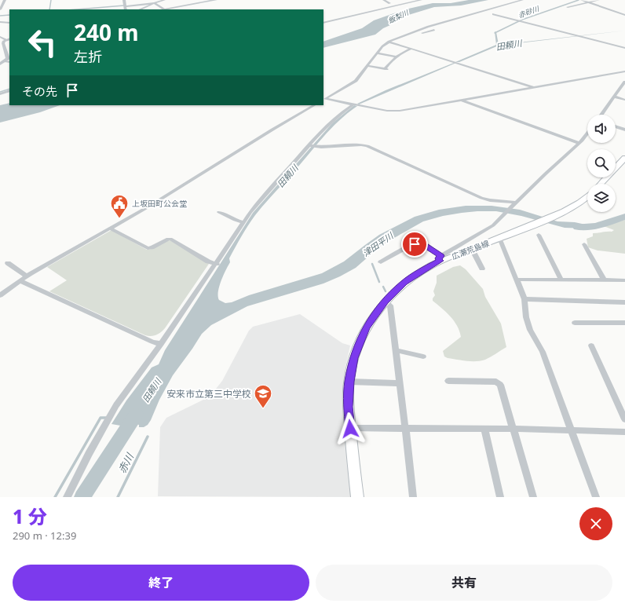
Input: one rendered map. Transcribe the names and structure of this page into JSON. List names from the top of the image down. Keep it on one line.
{"streets":{"main road":["広瀬荒島線"]},"water":["赤砂川","飯梨川","田頼川","津田平川","赤川"],"places":{"public building":["上坂田町公会堂"],"school or university":["安来市立第三中学校"]},"page":{"turn":["240 m","左折"],"then":"その先","heading":["1 分","290 m · 12:39"],"buttons":["終了","共有"]}}
